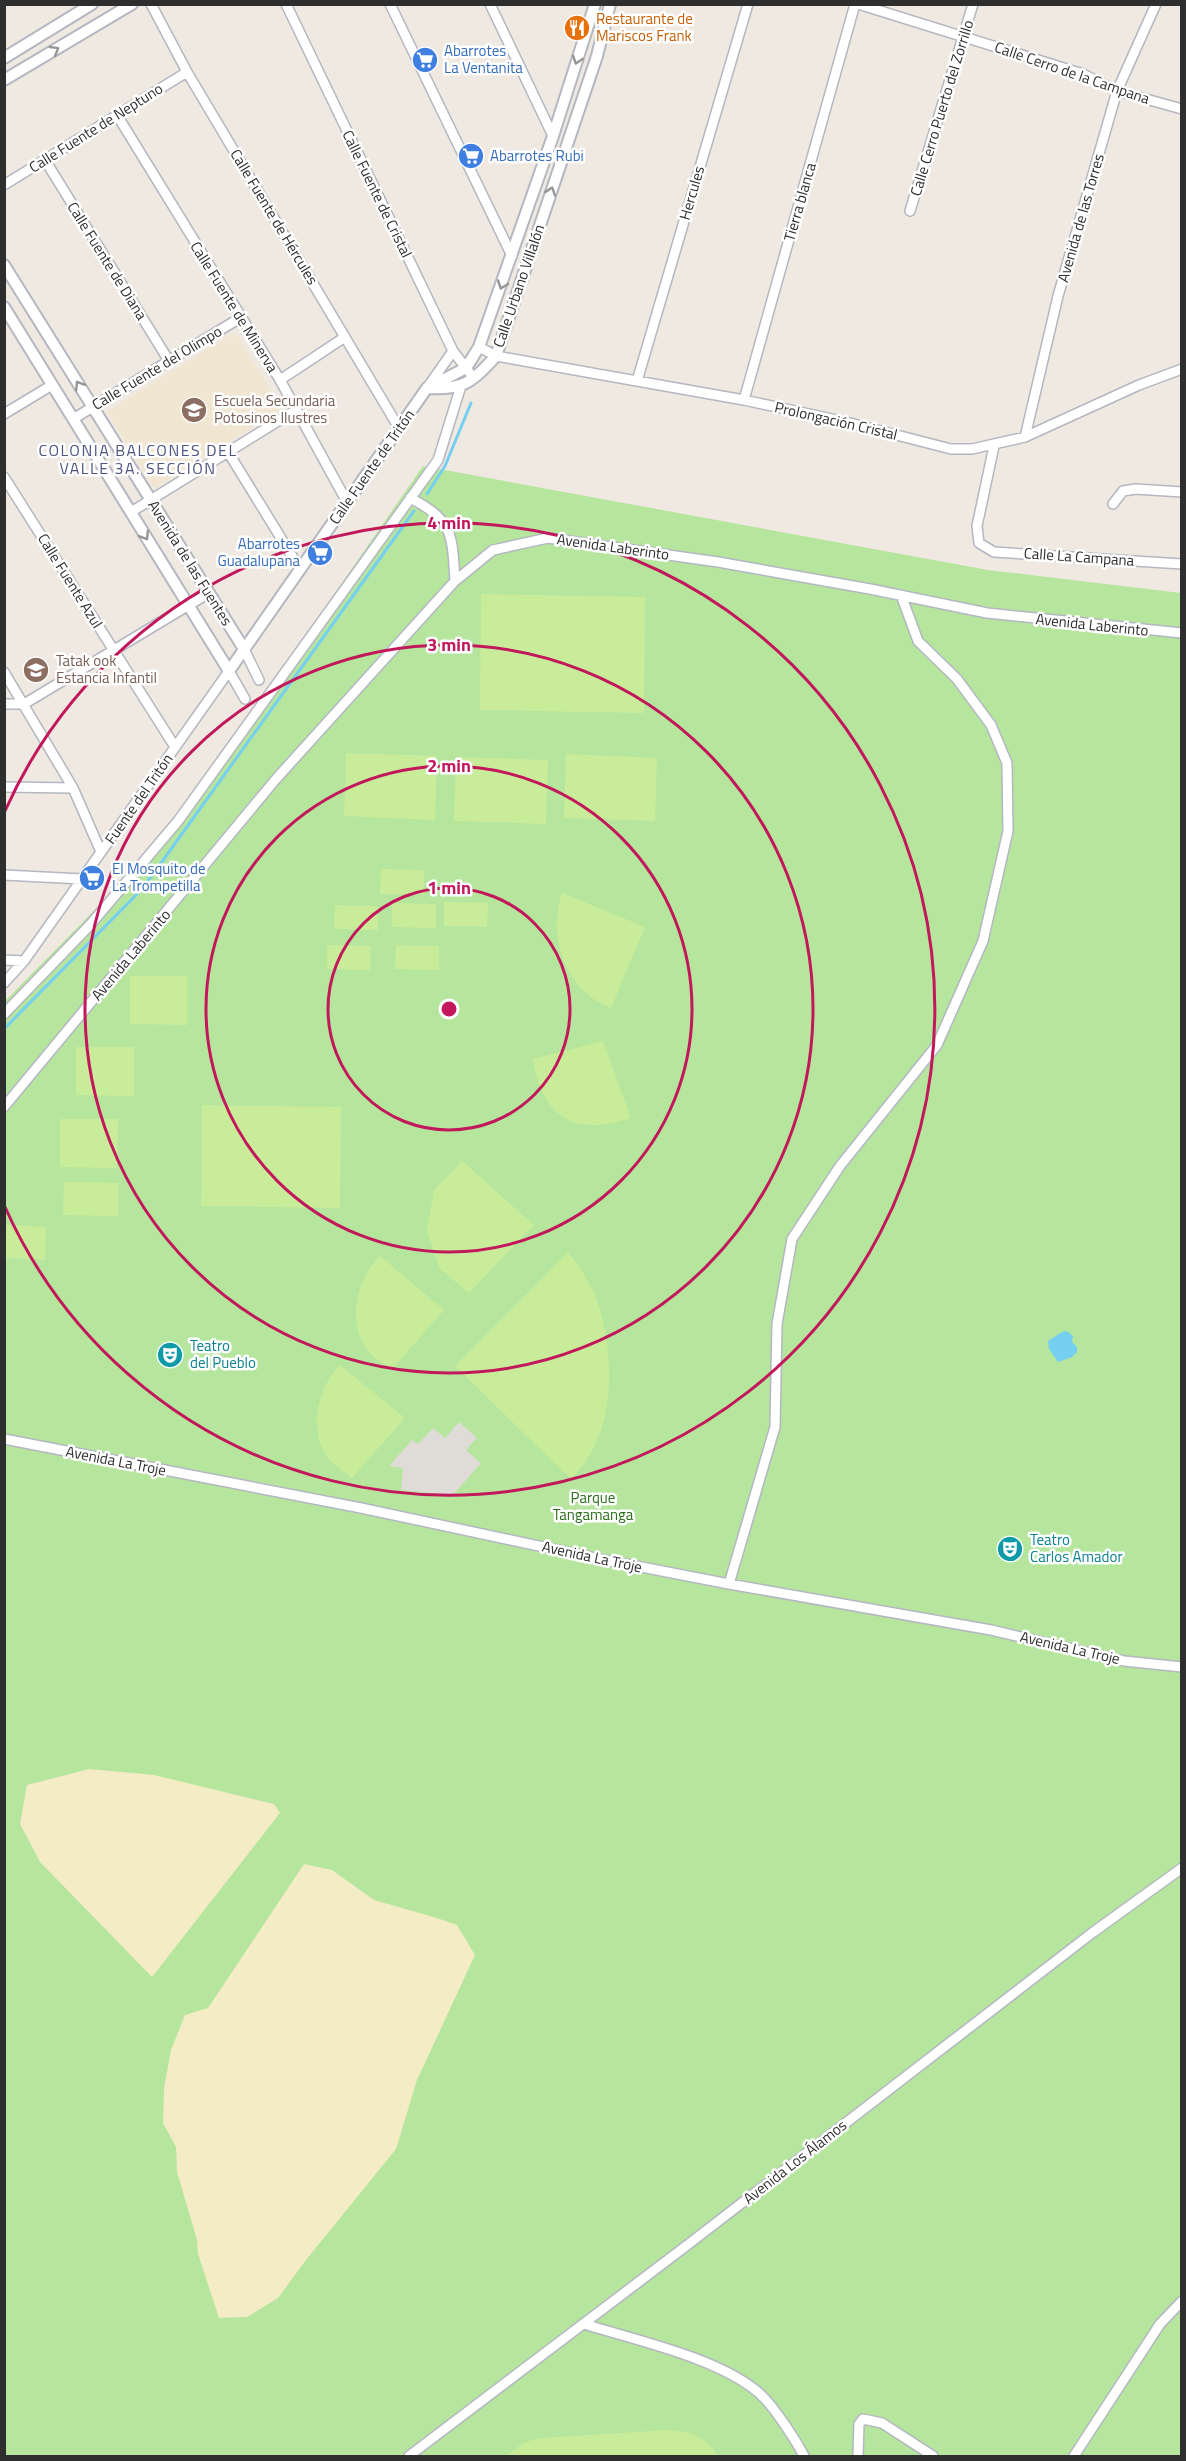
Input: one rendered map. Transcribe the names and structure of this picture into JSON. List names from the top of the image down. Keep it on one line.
{"streets":{"street":["Calle Cerro de la Campana","Calle Cerro Puerto del Zorrillo","Calle Fuente de Neptuno","Hercules","Calle Fuente de Cristal","Tierra blanca","Calle Fuente de Hércules","Avenida de las Torres","Calle Fuente de Diana","Calle Urbano Villalón","Calle Fuente de Minerva","Calle Fuente del Olimpo","Prolongación Cristal","Calle Fuente de Tritón","Avenida Laberinto","Calle La Campana","Avenida de las Fuentes","Calle Fuente Azul","Fuente del Tritón","Avenida La Troje","Avenida Los Álamos"]},"crossings":[["Calle Cerro de la Campana","Calle Cerro Puerto del Zorrillo"],["Calle Cerro de la Campana","Avenida de las Torres"],["Calle Fuente de Neptuno","Calle Fuente de Hércules"],["Calle Fuente de Neptuno","Calle Fuente de Diana"],["Calle Fuente de Neptuno","Calle Fuente de Minerva"],["Hercules","Prolongación Cristal"],["Calle Fuente de Cristal","Calle Urbano Villalón"],["Calle Fuente de Cristal","Calle Fuente de Tritón"],["Tierra blanca","Prolongación Cristal"],["Calle Fuente de Hércules","Calle Fuente de Tritón"],["Avenida de las Torres","Prolongación Cristal"],["Calle Fuente de Diana","Calle Fuente del Olimpo"],["Calle Urbano Villalón","Prolongación Cristal"],["Calle Urbano Villalón","Calle Fuente de Tritón"],["Calle Fuente de Minerva","Calle Fuente del Olimpo"],["Calle Fuente de Minerva","Calle Fuente de Tritón"],["Calle Fuente del Olimpo","Avenida de las Fuentes"],["Prolongación Cristal","Calle La Campana"],["Calle Fuente de Tritón","Avenida de las Fuentes"],["Calle Fuente de Tritón","Fuente del Tritón"],["Avenida de las Fuentes","Fuente del Tritón"],["Calle Fuente Azul","Fuente del Tritón"]],"districts":["COLONIA BALCONES DEL VALLE 3A. SECCIÓN"],"parks":["Parque Tangamanga"],"places":{"restaurant":["Restaurante de Mariscos Frank"],"supermarket":["Abarrotes La Ventanita","Abarrotes Rubi","Abarrotes Guadalupana","El Mosquito de La Trompetilla"],"school or university":["Escuela Secundaria Potosinos Ilustres","Tatak ook Estancia Infantil"],"theatre":["Teatro del Pueblo","Teatro Carlos Amador"]},"rings":["4 min","3 min","2 min","1 min"]}
